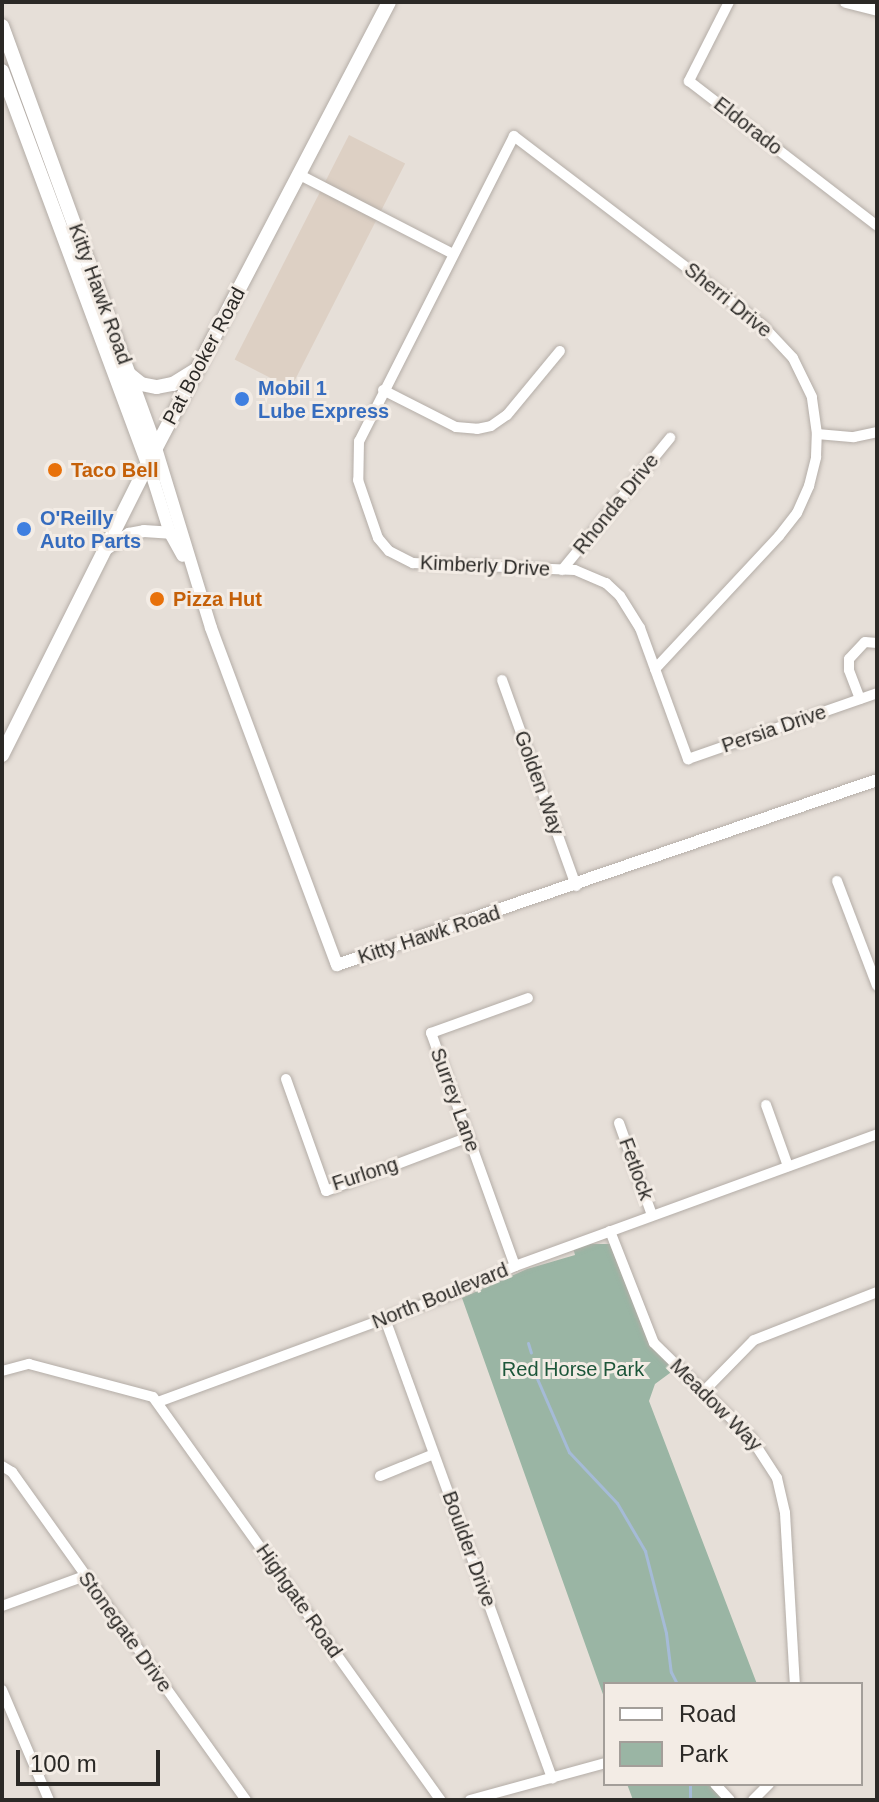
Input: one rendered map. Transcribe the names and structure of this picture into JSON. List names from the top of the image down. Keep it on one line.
{"streets":{"main road":["Kitty Hawk Road","Pat Booker Road"],"street":["Eldorado","Sherri Drive","Rhonda Drive","Kimberly Drive","Persia Drive","Golden Way","Surrey Lane","Fetlock","Furlong","North Boulevard","Meadow Way","Boulder Drive","Highgate Road","Stonegate Drive"]},"crossings":[["Kitty Hawk Road","Pat Booker Road"],["Kitty Hawk Road","Golden Way"],["Sherri Drive","Kimberly Drive"],["Rhonda Drive","Kimberly Drive"],["Kimberly Drive","Persia Drive"],["Surrey Lane","Furlong"],["Surrey Lane","North Boulevard"],["Fetlock","North Boulevard"],["North Boulevard","Meadow Way"],["North Boulevard","Boulder Drive"],["North Boulevard","Highgate Road"]],"parks":["Red Horse Park"],"places":["Mobil 1 Lube Express","Taco Bell","O'Reilly Auto Parts","Pizza Hut"],"legend":["Road","Park"],"scale_bar":"100 m"}
